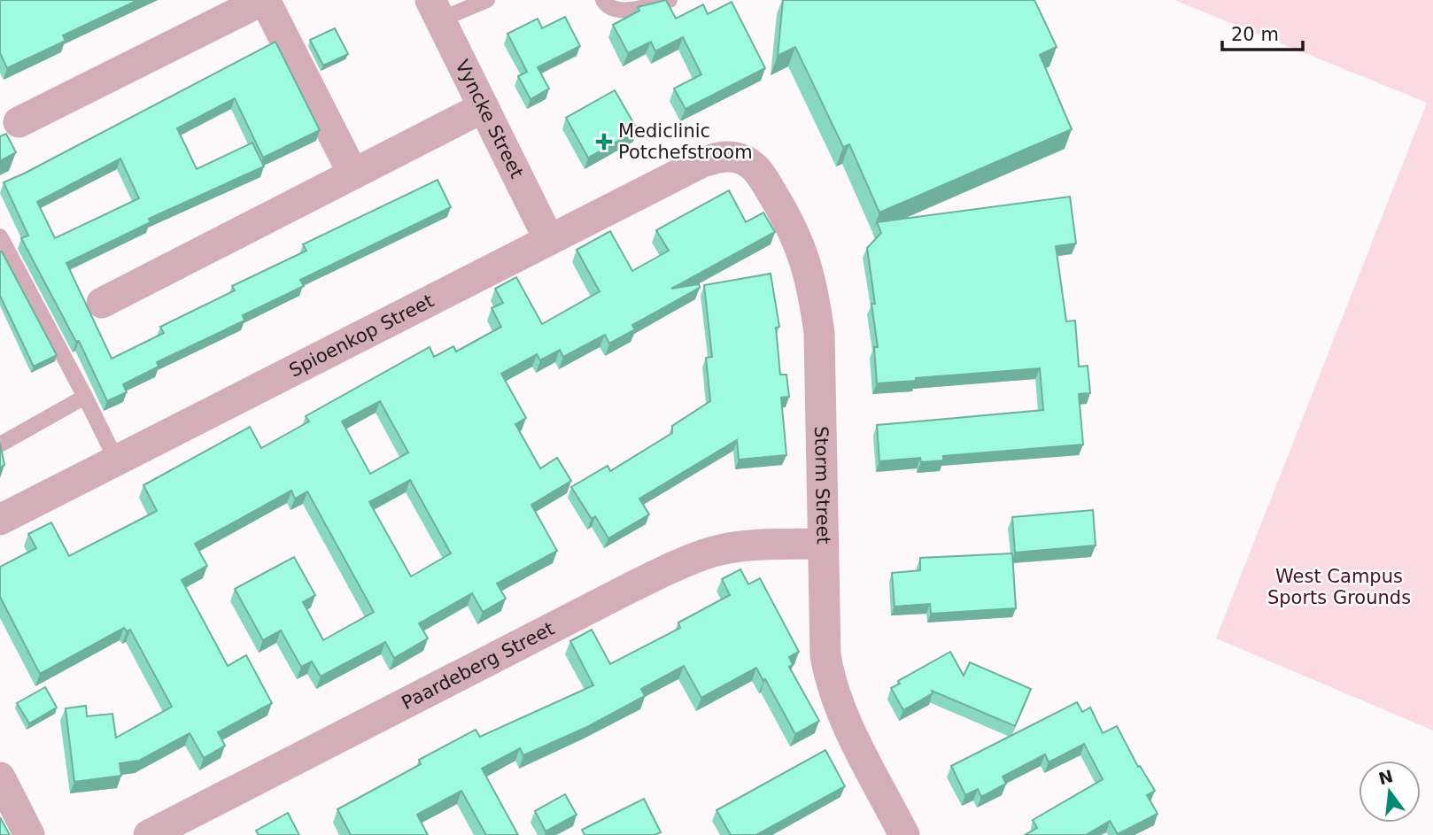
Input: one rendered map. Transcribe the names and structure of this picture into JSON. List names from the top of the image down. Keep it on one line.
{"streets":{"street":["Vyncke Street","Spioenkop Street","Storm Street","Paardeberg Street"]},"crossings":[["Vyncke Street","Spioenkop Street"],["Spioenkop Street","Storm Street"],["Storm Street","Paardeberg Street"]],"parks":["West Campus Sports Grounds"],"places":{"health":["Mediclinic Potchefstroom"]},"scale_bar":"20 m","north":"top"}
